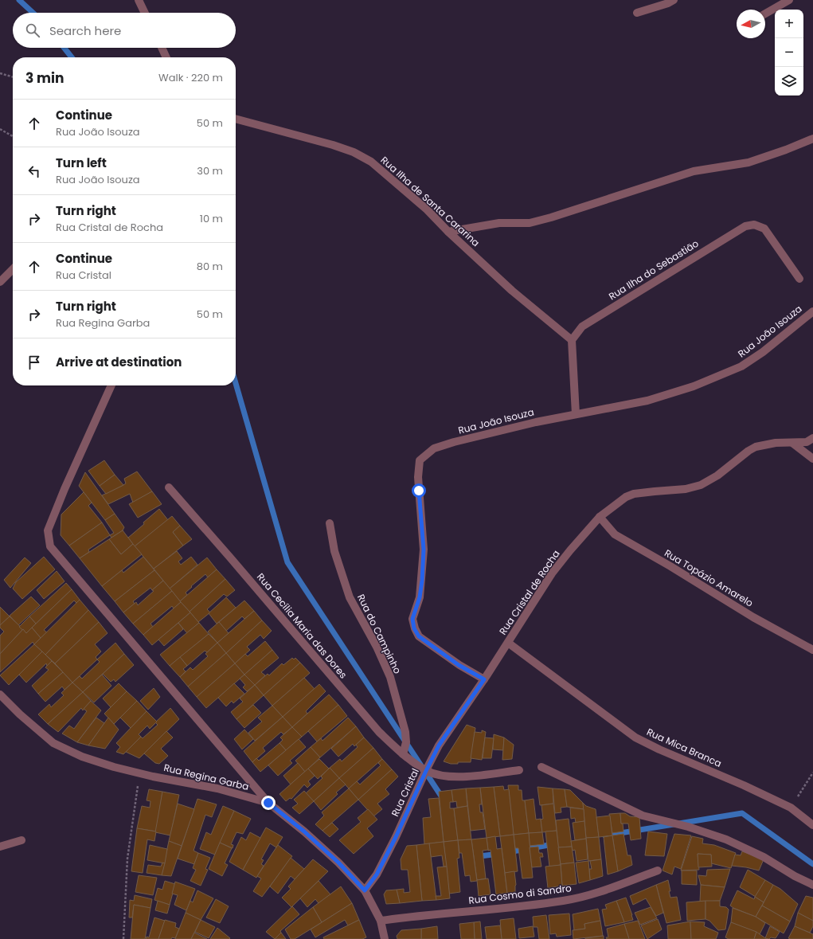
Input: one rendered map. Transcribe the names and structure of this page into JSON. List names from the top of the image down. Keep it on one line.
{"streets":{"street":["Rua Ilha de Santa Cararina","Rua Ilha do Sebastião","Rua João Isouza","Rua Topázio Amarelo","Rua Cristal de Rocha","Rua Cecília Maria das Dores","Rua do Campinho","Rua Mica Branca","Rua Regina Garba","Rua Cristal","Rua Cosmo di Sandro"]},"crossings":[["Rua Ilha de Santa Cararina","Rua Ilha do Sebastião"],["Rua João Isouza","Rua Cristal de Rocha"],["Rua Topázio Amarelo","Rua Cristal de Rocha"],["Rua Cristal de Rocha","Rua Mica Branca"],["Rua Cristal de Rocha","Rua Cristal"],["Rua Cecília Maria das Dores","Rua do Campinho"],["Rua Cecília Maria das Dores","Rua Cristal"],["Rua Regina Garba","Rua Cristal"],["Rua Regina Garba","Rua Cosmo di Sandro"]],"north":"left","page":{"map_buttons":["+","−"],"search":"Search here","heading":["3 min","Walk · 220 m"],"list":[["Continue","Rua João Isouza","50 m"],["Turn left","Rua João Isouza","30 m"],["Turn right","Rua Cristal de Rocha","10 m"],["Continue","Rua Cristal","80 m"],["Turn right","Rua Regina Garba","50 m"],"Arrive at destination"]}}
